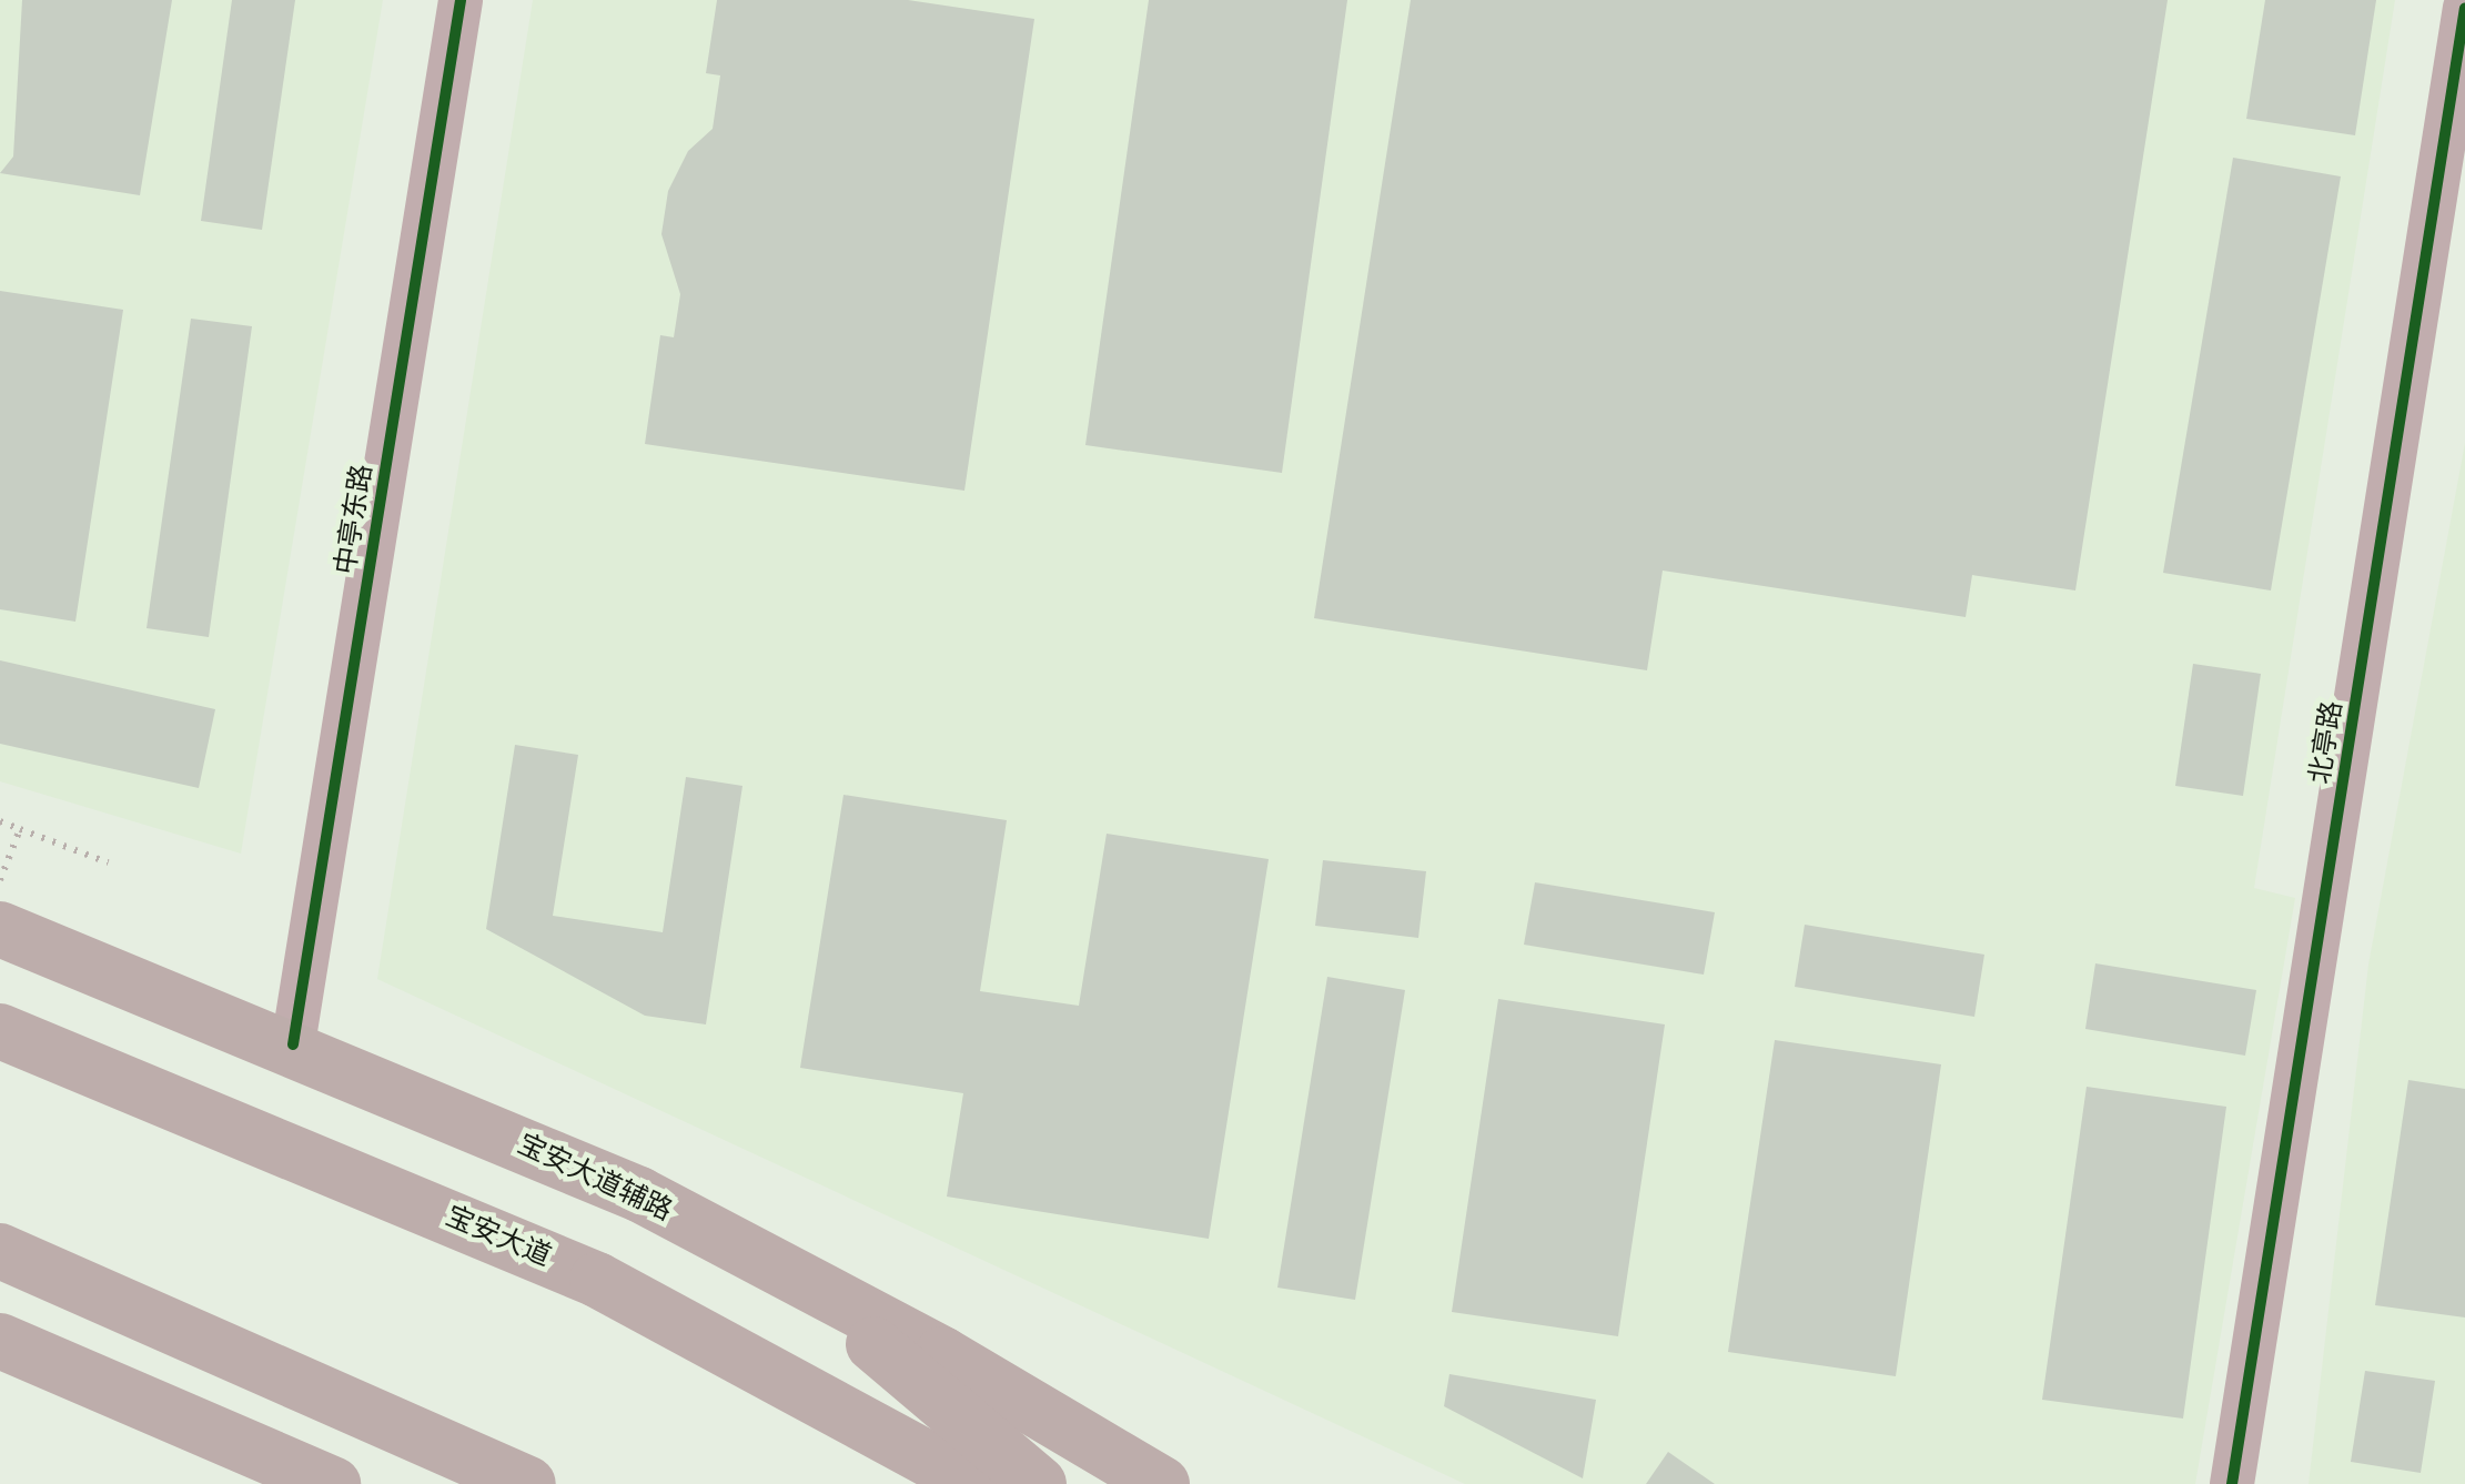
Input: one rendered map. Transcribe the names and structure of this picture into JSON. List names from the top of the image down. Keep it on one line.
{"streets":{"main road":["宝安大道辅路","宝安大道"],"street":["中亭东路","北亭路"]},"crossings":[["中亭东路","宝安大道辅路"]]}
